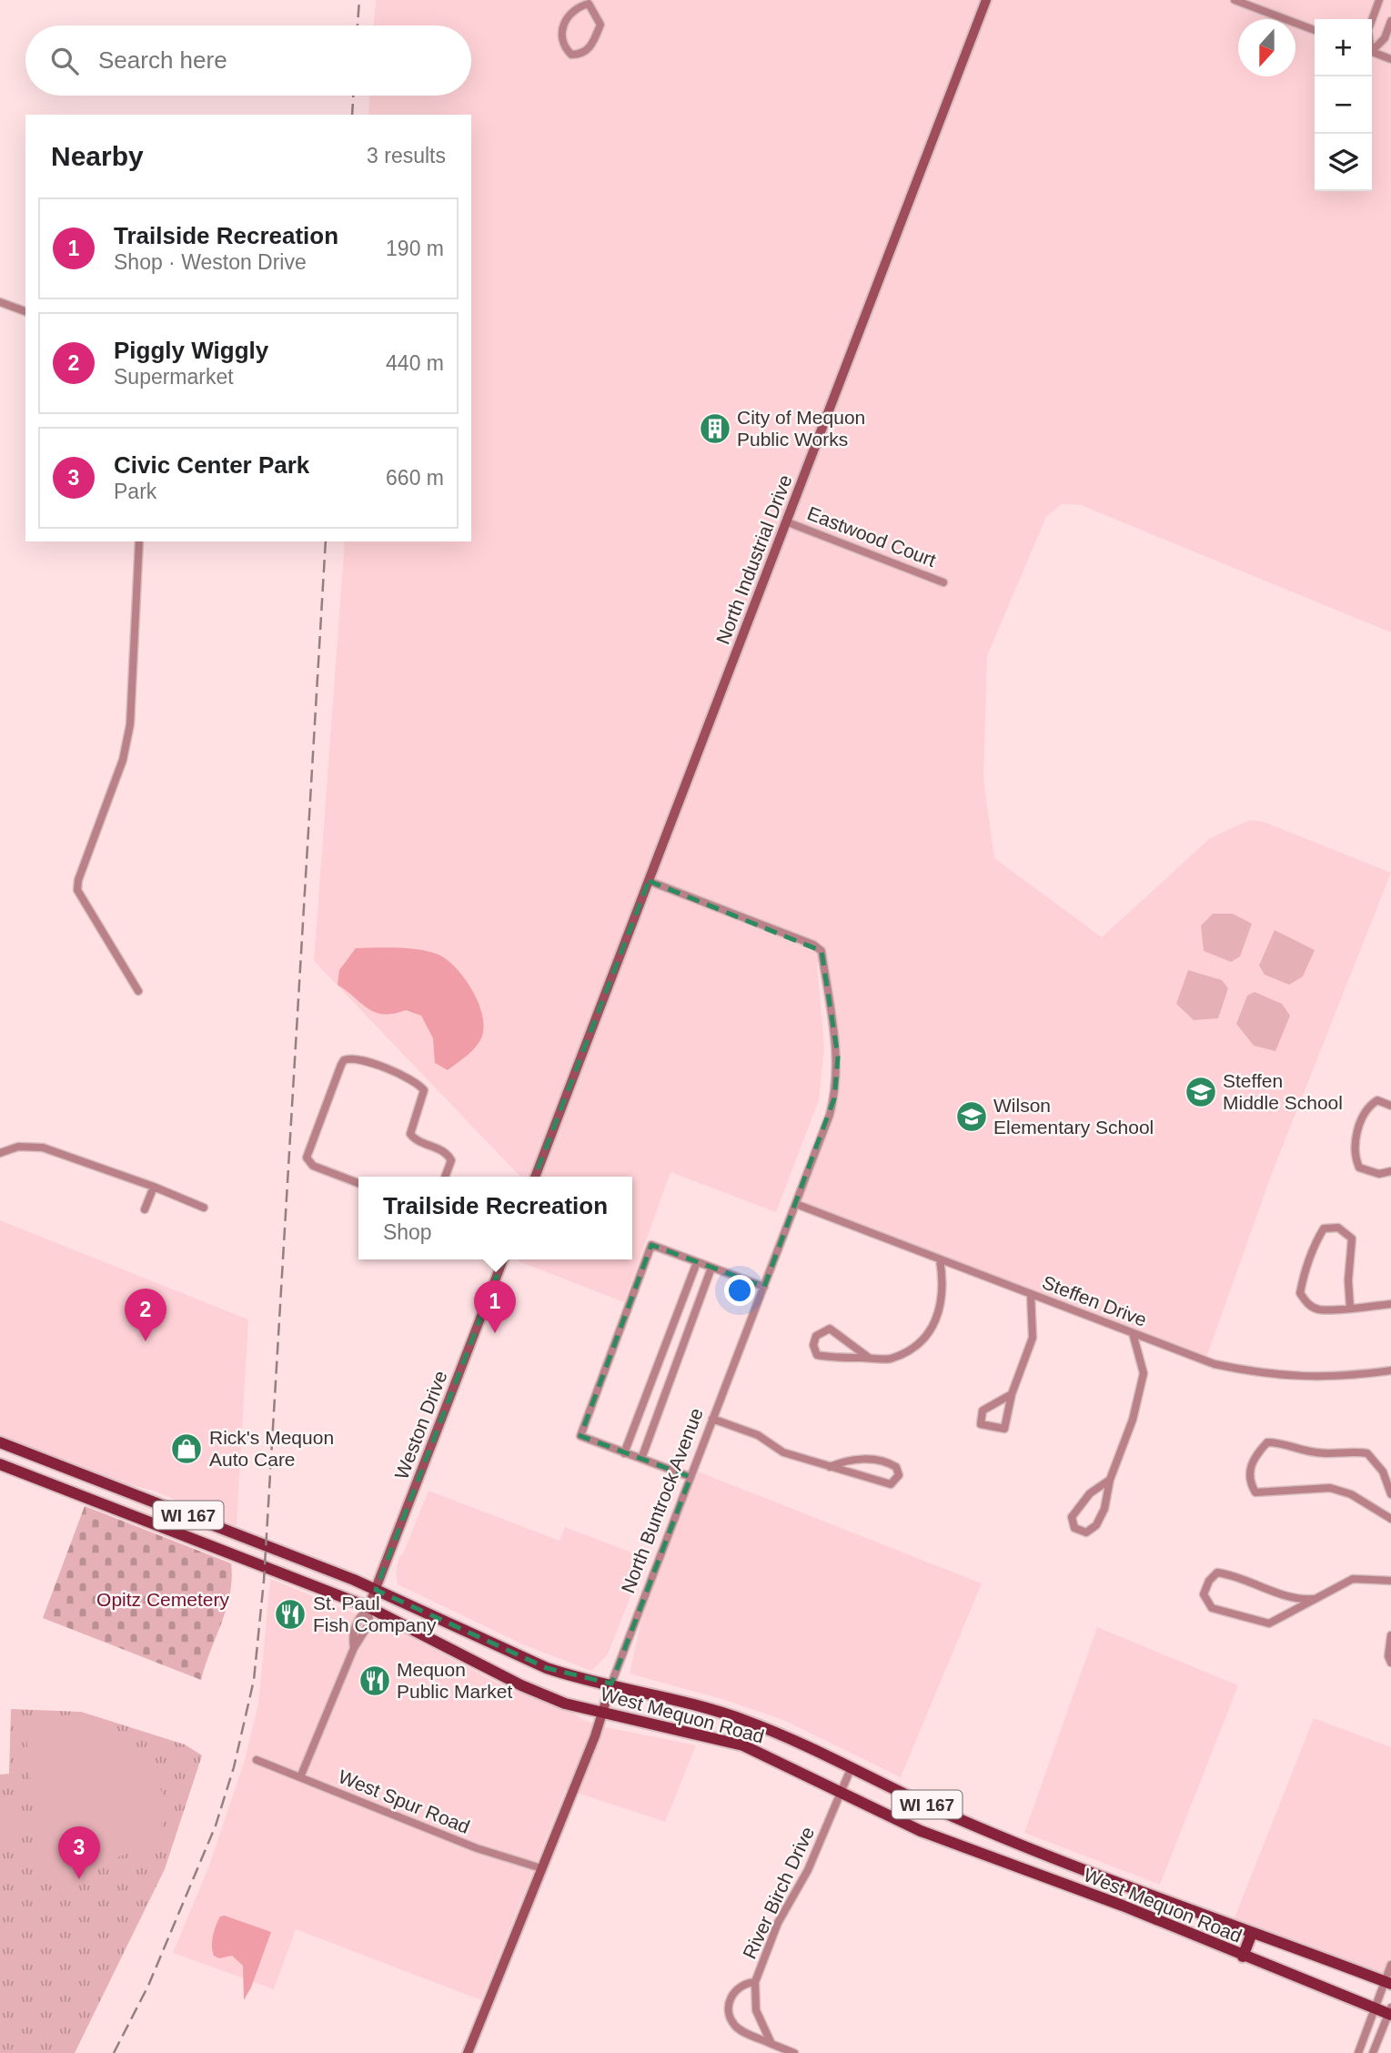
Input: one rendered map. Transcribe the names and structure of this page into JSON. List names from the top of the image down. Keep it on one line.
{"streets":{"main road":["WI 167","West Mequon Road"],"street":["Eastwood Court","North Industrial Drive","Steffen Drive","Weston Drive","North Buntrock Avenue","West Spur Road","River Birch Drive"]},"crossings":[["Eastwood Court","North Industrial Drive"],["North Industrial Drive","North Buntrock Avenue"],["Steffen Drive","North Buntrock Avenue"],["Weston Drive","West Mequon Road"],["North Buntrock Avenue","West Mequon Road"],["North Buntrock Avenue","West Spur Road"],["West Mequon Road","River Birch Drive"]],"parks":["Opitz Cemetery"],"places":{"building":["City of Mequon Public Works"],"school or university":["Steffen Middle School","Wilson Elementary School"],"shop":["Rick's Mequon Auto Care"],"restaurant":["St. Paul Fish Company","Mequon Public Market"]},"north":"bottom","page":{"map_buttons":["+","−"],"search":"Search here","heading":["Nearby","3 results"],"list":[{"mark":"1","name":"Trailside Recreation","note":"Shop · Weston Drive","value":"190 m"},{"mark":"2","name":"Piggly Wiggly","note":"Supermarket","value":"440 m"},{"mark":"3","name":"Civic Center Park","note":"Park","value":"660 m"}],"popup":["Trailside Recreation","Shop"],"pins":["1","2","3"]}}
